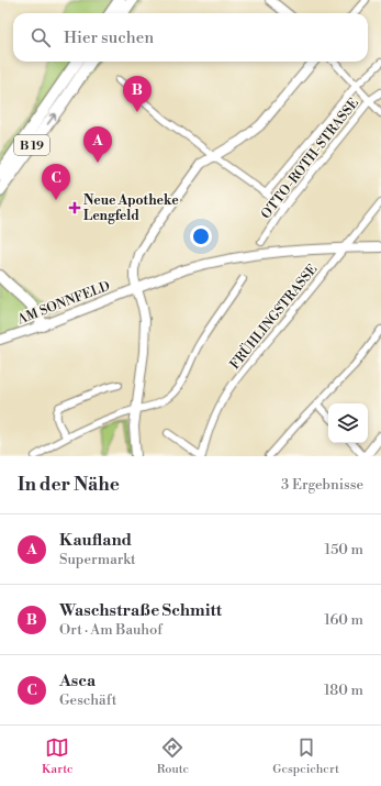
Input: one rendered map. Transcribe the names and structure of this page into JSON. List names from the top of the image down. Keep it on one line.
{"streets":{"highway":["B 19"],"street":["OTTO-ROTH-STRASSE","AM SONNFELD","FRÜHLINGSTRASSE"]},"crossings":[["AM SONNFELD","FRÜHLINGSTRASSE"]],"places":{"health":["Neue Apotheke Lengfeld"]},"page":{"search":"Hier suchen","pins":["B","A","C"],"heading":["In der Nähe","3 Ergebnisse"],"list":[{"mark":"A","name":"Kaufland","note":"Supermarkt","value":"150 m"},{"mark":"B","name":"Waschstraße Schmitt","note":"Ort · Am Bauhof","value":"160 m"},{"mark":"C","name":"Asca","note":"Geschäft","value":"180 m"}],"nav":["Karte","Route","Gespeichert"]}}
